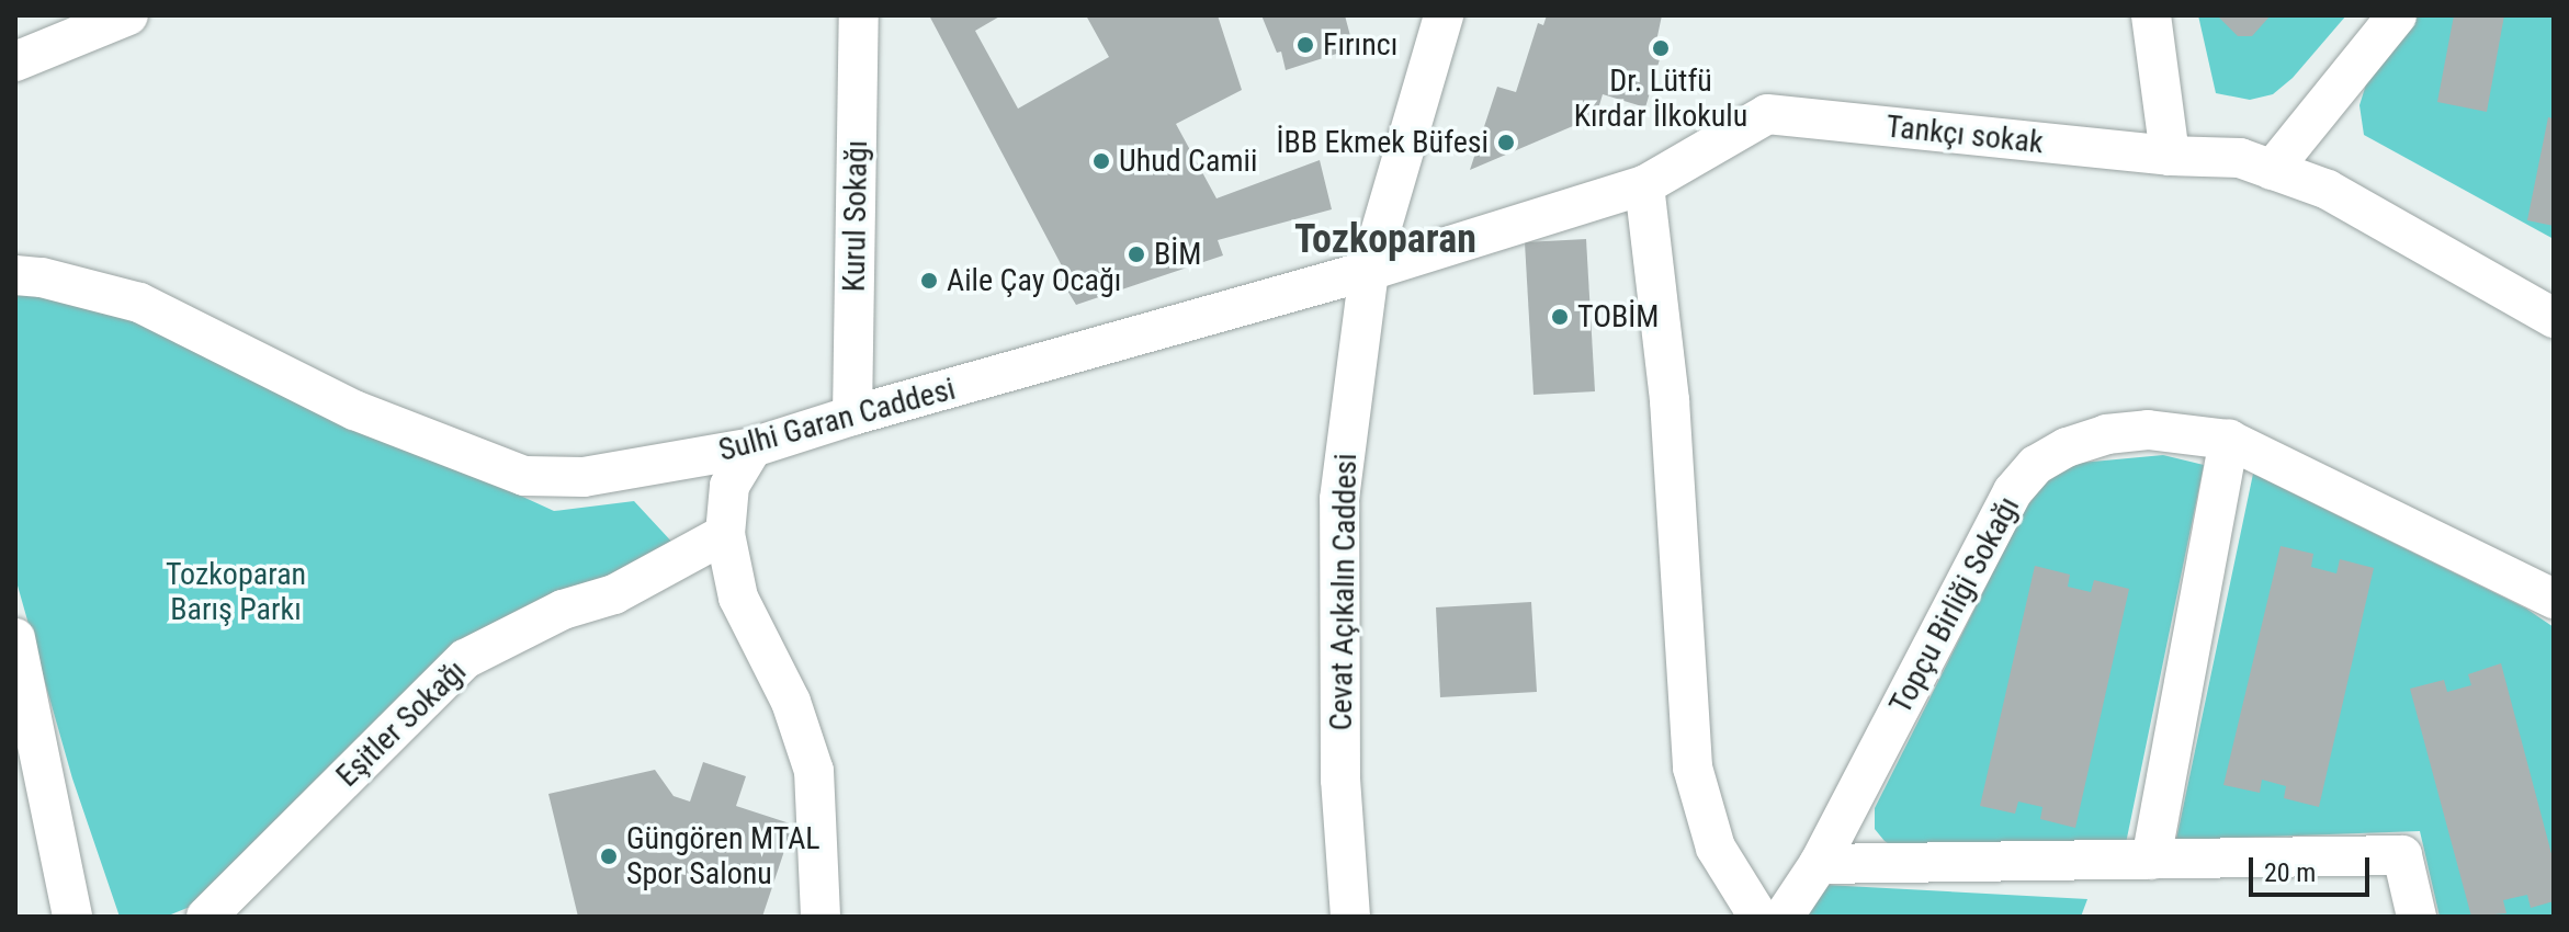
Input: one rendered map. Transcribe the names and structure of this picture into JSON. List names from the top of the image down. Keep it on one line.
{"streets":{"street":["Tankçı sokak","Kurul Sokağı","Sulhi Garan Caddesi","Cevat Açıkalın Caddesi","Topçu Birliği Sokağı","Eşitler Sokağı"]},"crossings":[["Tankçı sokak","Sulhi Garan Caddesi"],["Tankçı sokak","Cevat Açıkalın Caddesi"],["Kurul Sokağı","Sulhi Garan Caddesi"],["Sulhi Garan Caddesi","Cevat Açıkalın Caddesi"]],"districts":["Tozkoparan"],"parks":["Tozkoparan Barış Parkı"],"places":["Fırıncı","Dr. Lütfü Kırdar İlkokulu","İBB Ekmek Büfesi","Uhud Camii","BİM","Aile Çay Ocağı","TOBİM","Güngören MTAL Spor Salonu"],"scale_bar":"20 m"}
